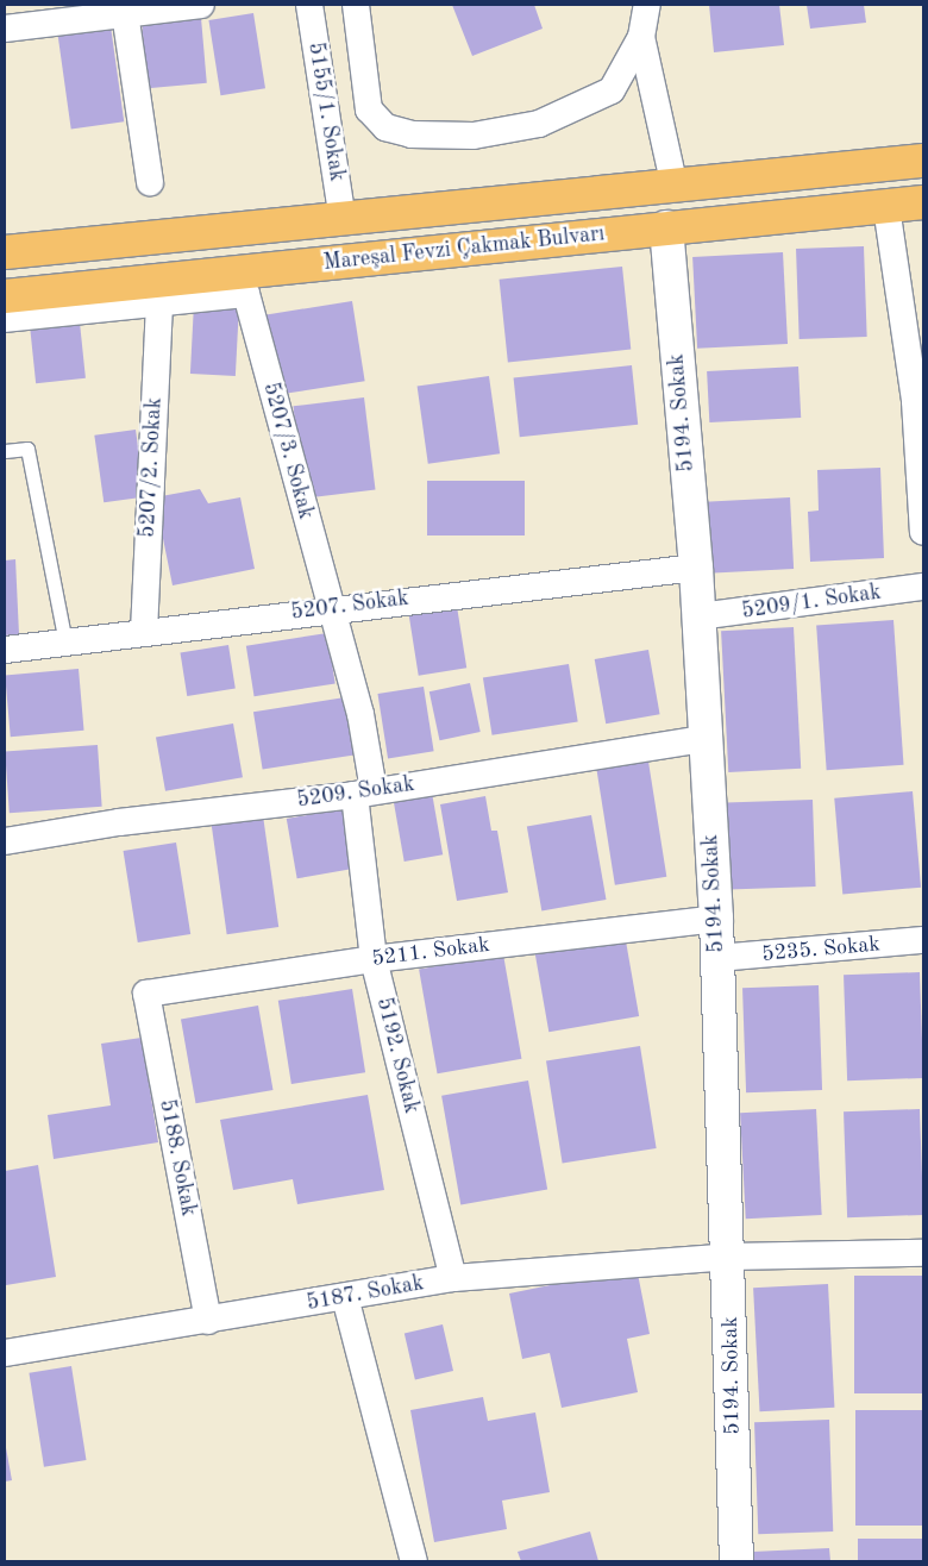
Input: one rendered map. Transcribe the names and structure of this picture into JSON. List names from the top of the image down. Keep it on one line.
{"streets":{"highway":["Mareşal Fevzi Çakmak Bulvarı"],"street":["5155/1. Sokak","5194. Sokak","5207/3. Sokak","5207/2. Sokak","5209/1. Sokak","5207. Sokak","5209. Sokak","5235. Sokak","5211. Sokak","5192. Sokak","5188. Sokak","5187. Sokak"]},"crossings":[["5155/1. Sokak","Mareşal Fevzi Çakmak Bulvarı"],["Mareşal Fevzi Çakmak Bulvarı","5194. Sokak"],["5194. Sokak","5209/1. Sokak"],["5194. Sokak","5207. Sokak"],["5194. Sokak","5209. Sokak"],["5194. Sokak","5235. Sokak"],["5194. Sokak","5211. Sokak"],["5194. Sokak","5187. Sokak"],["5207/3. Sokak","5207/2. Sokak"],["5207/3. Sokak","5207. Sokak"],["5207/3. Sokak","5209. Sokak"],["5207/3. Sokak","5192. Sokak"],["5207/2. Sokak","5207. Sokak"],["5209. Sokak","5192. Sokak"],["5211. Sokak","5192. Sokak"],["5211. Sokak","5188. Sokak"],["5192. Sokak","5187. Sokak"],["5188. Sokak","5187. Sokak"]]}
